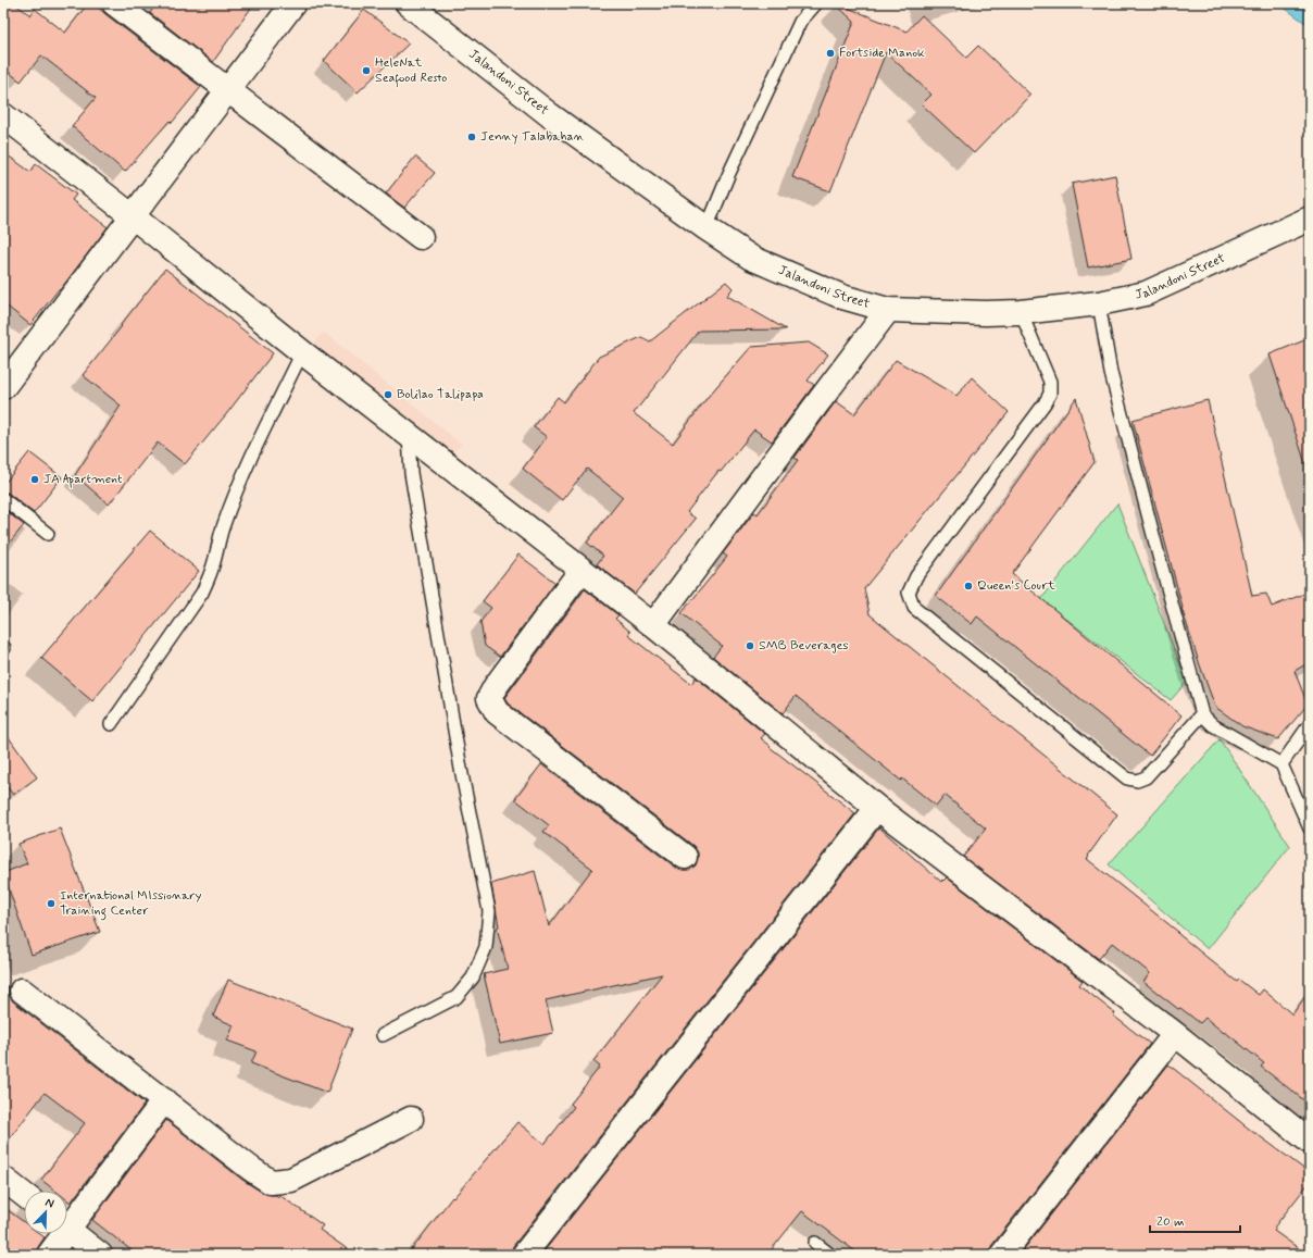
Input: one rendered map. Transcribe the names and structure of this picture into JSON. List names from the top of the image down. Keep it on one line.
{"streets":{"street":["Jalandoni Street"]},"places":["Fortside Manok","HeleNat Seafood Resto","Jenny Talabahan","Bolilao Talipapa","JA Apartment","Queen's Court","SMB Beverages","International MIssionary Training Center"],"scale_bar":"20 m","north":"top right"}
